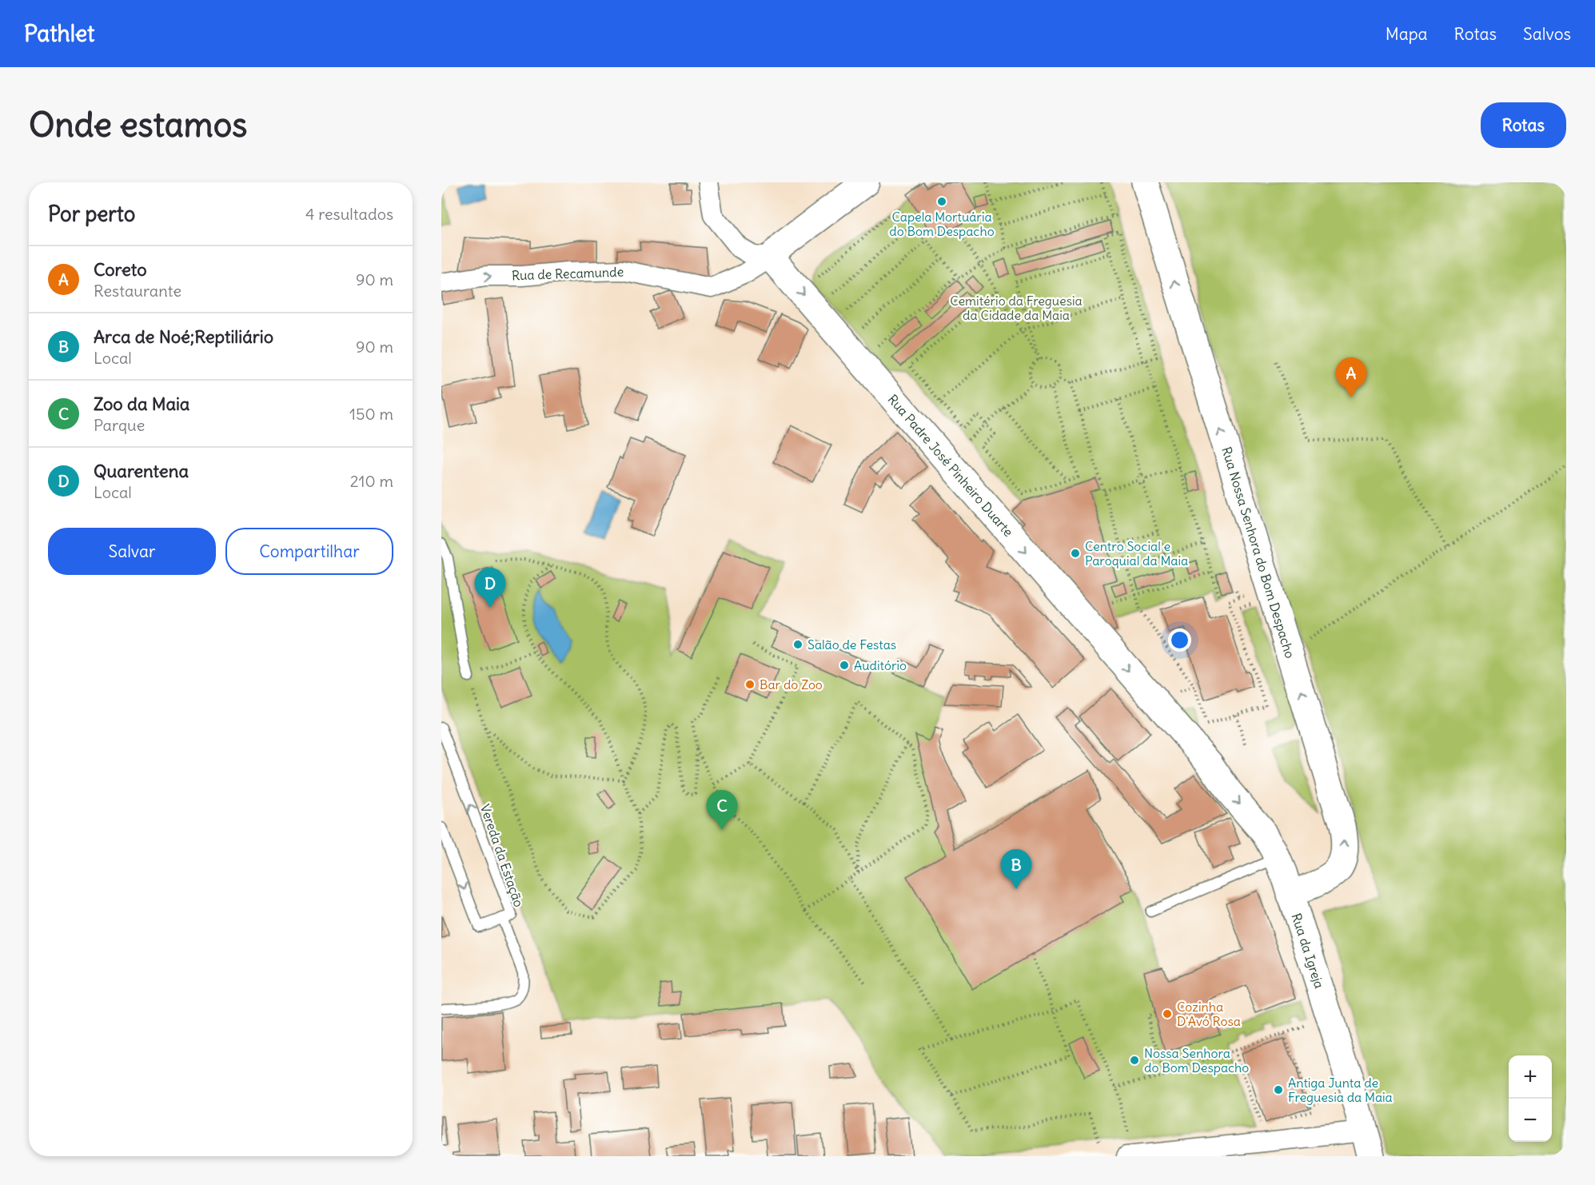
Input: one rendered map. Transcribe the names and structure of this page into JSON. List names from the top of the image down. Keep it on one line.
{"streets":{"main road":["Rua Padre José Pinheiro Duarte","Rua Nossa Senhora do Bom Despacho","Rua da Igreja"],"street":["Rua de Recamunde"],"lane":["Vereda da Estação"]},"crossings":[["Rua de Recamunde","Rua Padre José Pinheiro Duarte"],["Rua Padre José Pinheiro Duarte","Rua da Igreja"],["Rua Nossa Senhora do Bom Despacho","Rua da Igreja"]],"one_way":["Rua de Recamunde","Rua Padre José Pinheiro Duarte","Rua Nossa Senhora do Bom Despacho"],"parks":["Cemitério da Freguesia da Cidade da Maia"],"places":["Capela Mortuária do Bom Despacho","Centro Social e Paroquial da Maia","Salão de Festas","Auditório","Bar do Zoo","Cozinha D'Avó Rosa","Nossa Senhora do Bom Despacho","Antiga Junta de Freguesia da Maia"],"page":{"header":"Pathlet","nav":["Mapa","Rotas","Salvos"],"buttons":["Rotas",["Salvar","Compartilhar"]],"title":"Onde estamos","heading":["Por perto","4 resultados"],"list":[{"mark":"A","name":"Coreto","note":"Restaurante","value":"90 m"},{"mark":"B","name":"Arca de Noé;Reptiliário","note":"Local","value":"90 m"},{"mark":"C","name":"Zoo da Maia","note":"Parque","value":"150 m"},{"mark":"D","name":"Quarentena","note":"Local","value":"210 m"}],"pins":["A","D","C","B"],"map_buttons":["+","−"]}}
